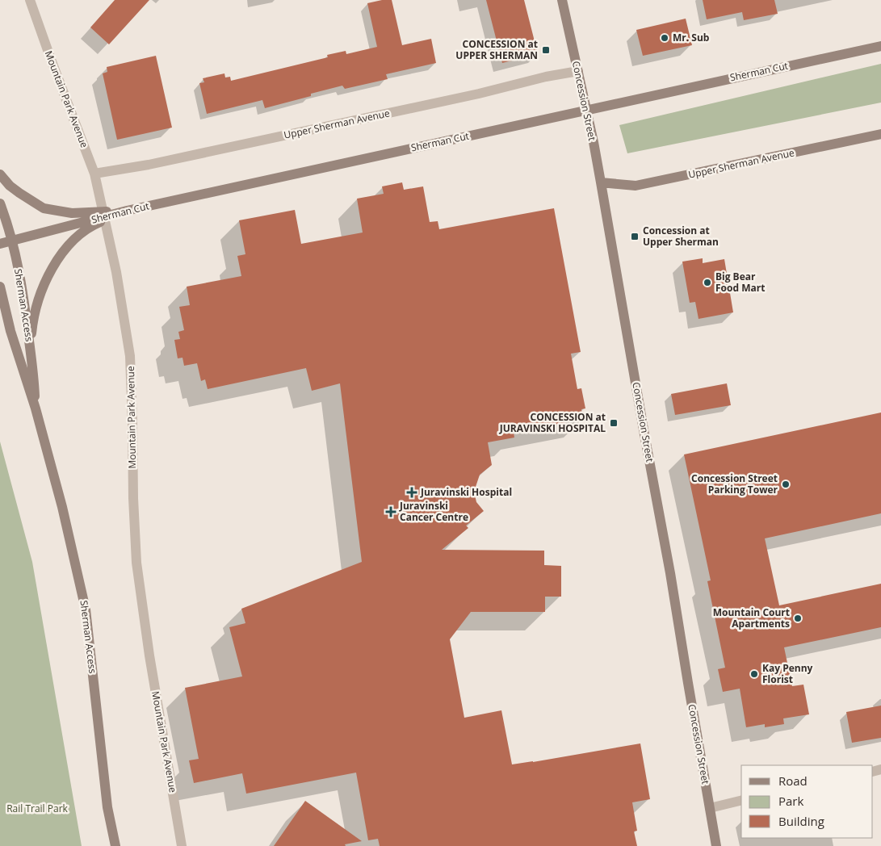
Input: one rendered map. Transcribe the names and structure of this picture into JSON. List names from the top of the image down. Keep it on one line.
{"streets":{"main road":["Sherman Cut","Concession Street","Upper Sherman Avenue","Sherman Access"],"street":["Mountain Park Avenue"]},"crossings":[["Sherman Cut","Sherman Access"],["Mountain Park Avenue","Upper Sherman Avenue"],["Concession Street","Upper Sherman Avenue"]],"parks":["Rail Trail Park"],"places":{"other":["Mr. Sub","Big Bear Food Mart","Concession Street Parking Tower","Mountain Court Apartments","Kay Penny Florist"],"transit":["CONCESSION at UPPER SHERMAN","Concession at Upper Sherman","CONCESSION at JURAVINSKI HOSPITAL"],"health":["Juravinski Hospital","Juravinski Cancer Centre"]},"legend":["Road","Park","Building"]}
